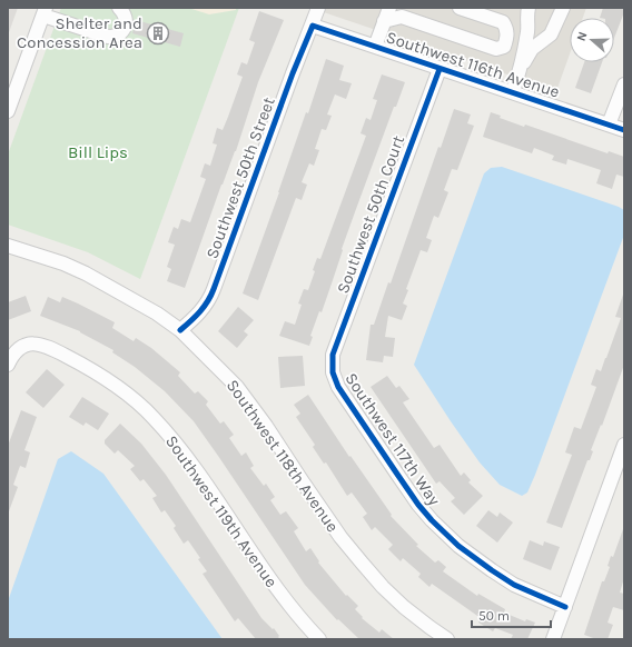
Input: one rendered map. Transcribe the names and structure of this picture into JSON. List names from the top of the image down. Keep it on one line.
{"streets":{"street":["Southwest 116th Avenue","Southwest 50th Street","Southwest 50th Court","Southwest 117th Way","Southwest 118th Avenue","Southwest 119th Avenue"]},"crossings":[["Southwest 116th Avenue","Southwest 50th Street"],["Southwest 116th Avenue","Southwest 50th Court"],["Southwest 50th Street","Southwest 118th Avenue"],["Southwest 50th Court","Southwest 117th Way"]],"parks":["Bill Lips"],"places":{"building":["Shelter and Concession Area"]},"scale_bar":"50 m","north":"left"}
